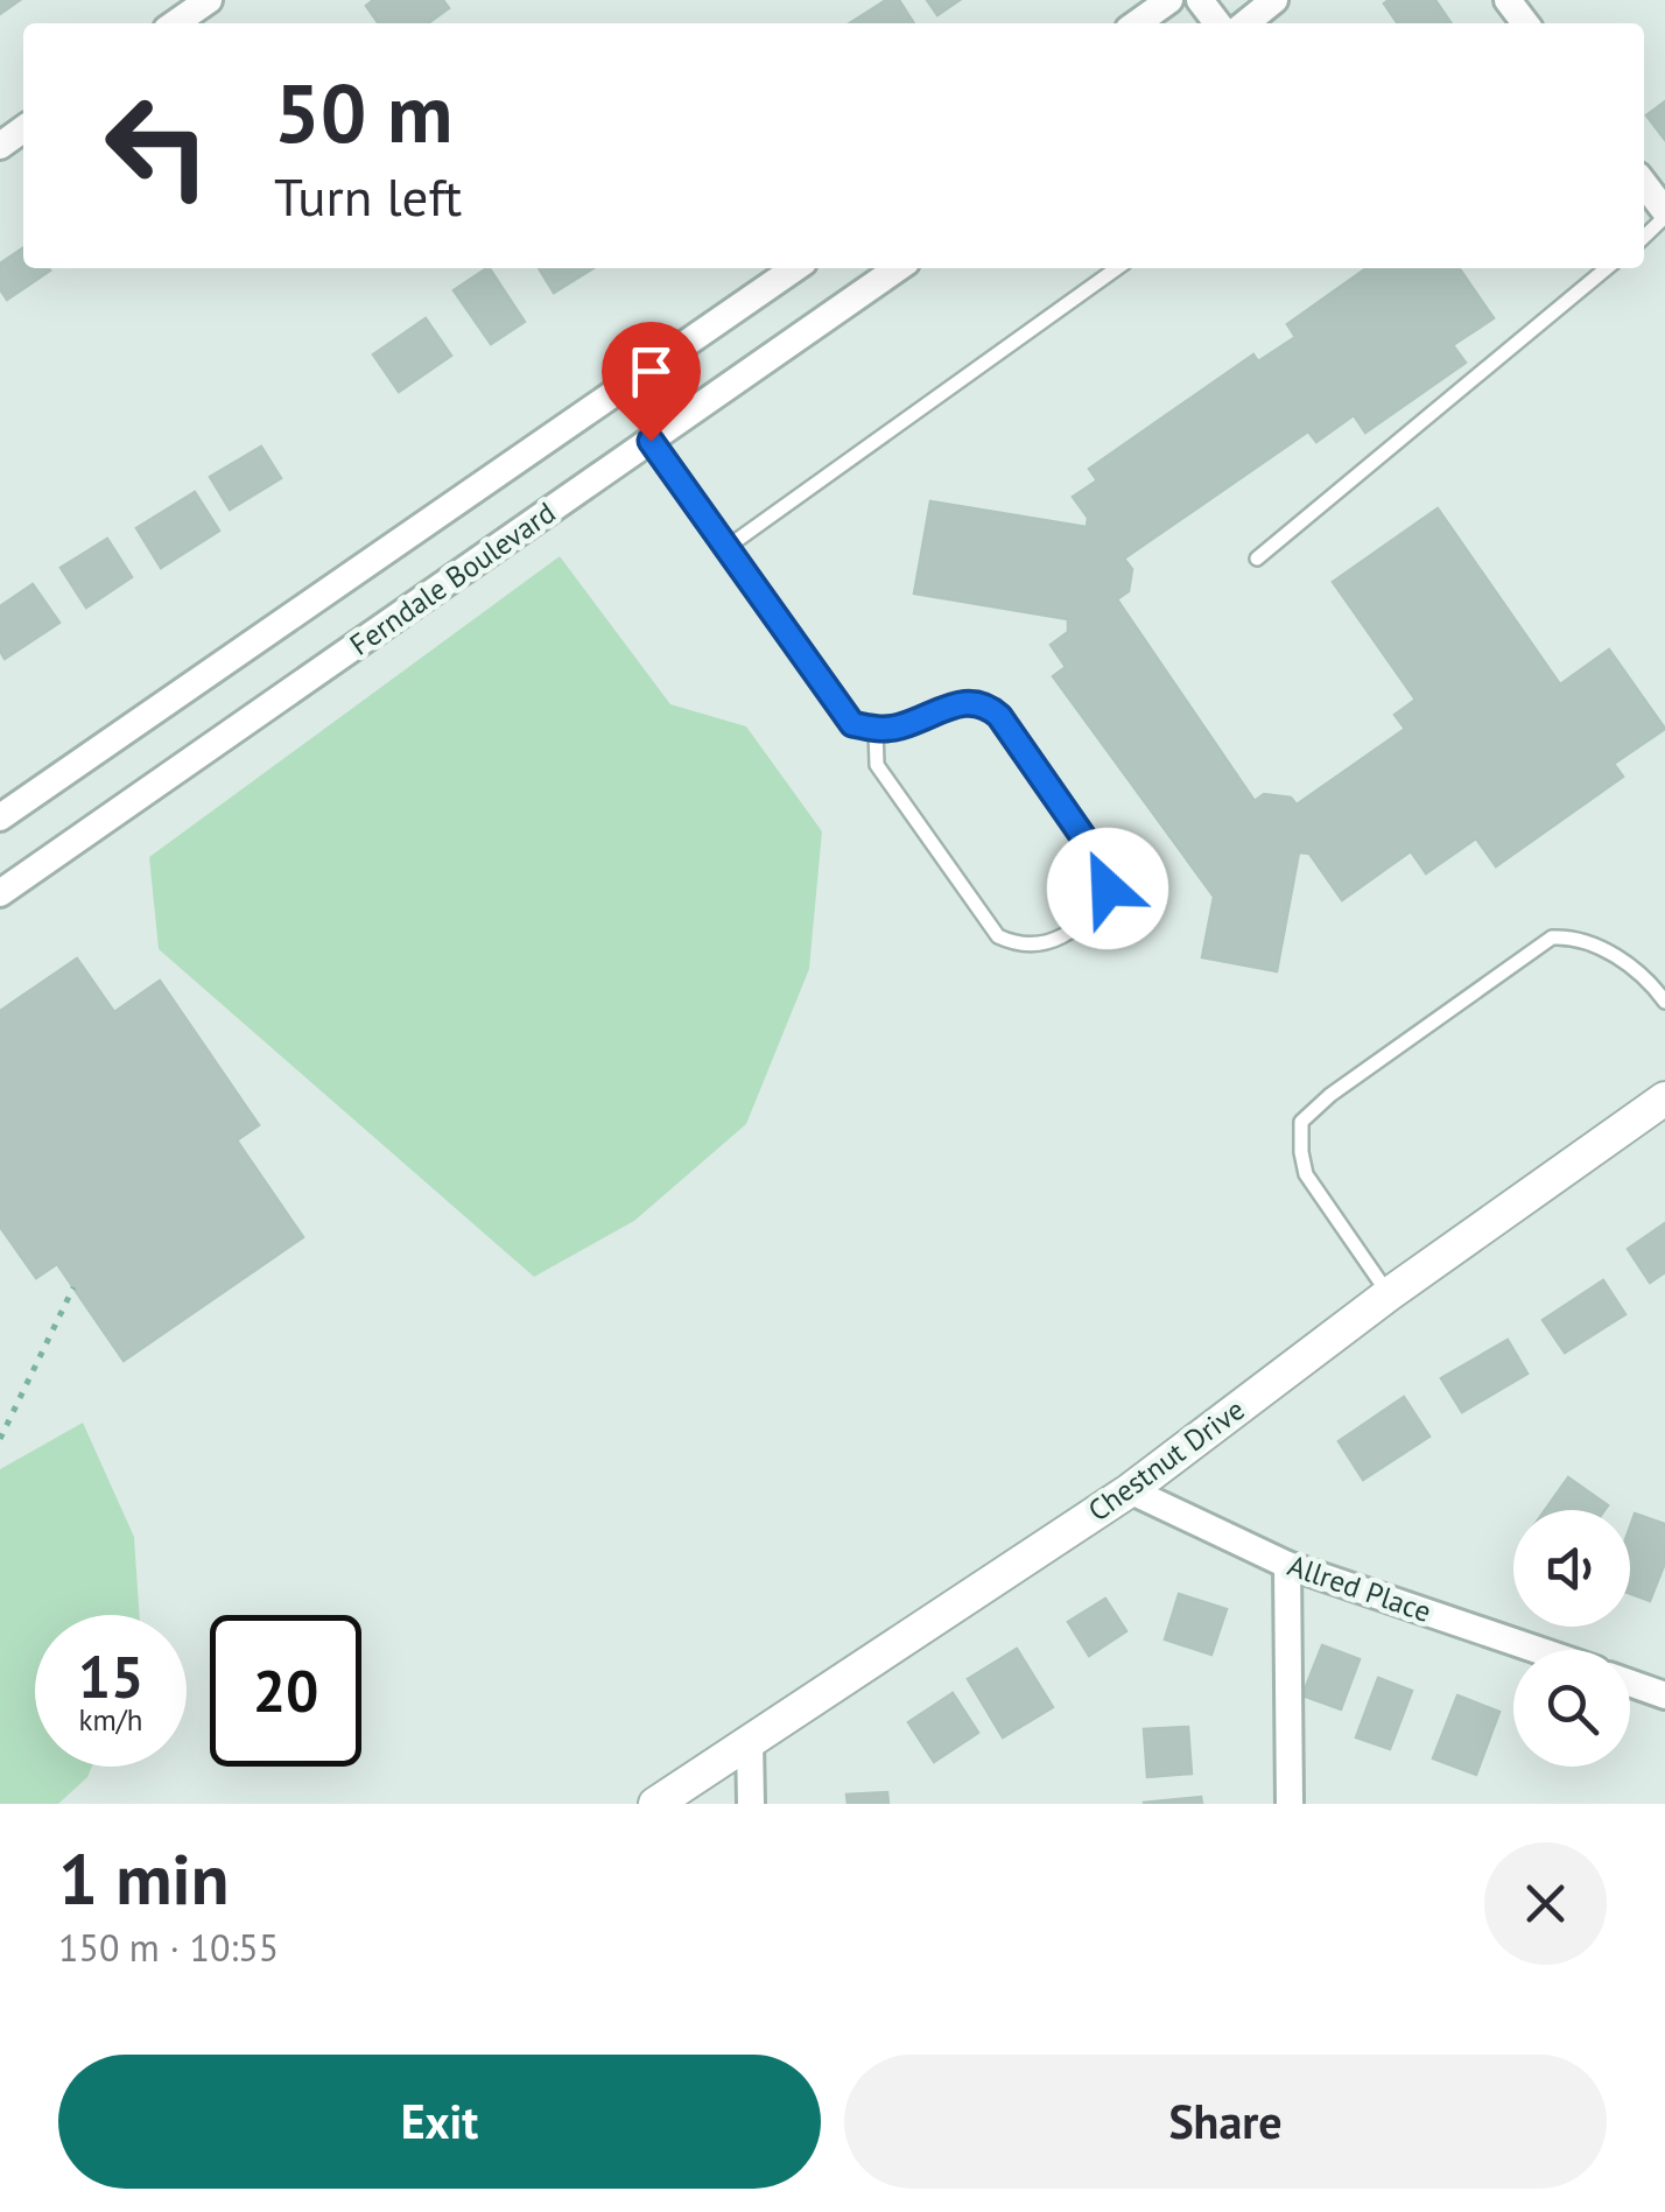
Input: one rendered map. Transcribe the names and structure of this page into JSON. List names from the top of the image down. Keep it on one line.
{"streets":{"street":["Ferndale Boulevard","Chestnut Drive","Allred Place"]},"crossings":[["Chestnut Drive","Allred Place"]],"page":{"turn":["50 m","Turn left"],"speed":"15 km/h","limit":"20","heading":["1 min","150 m · 10:55"],"buttons":["Exit","Share"]}}
